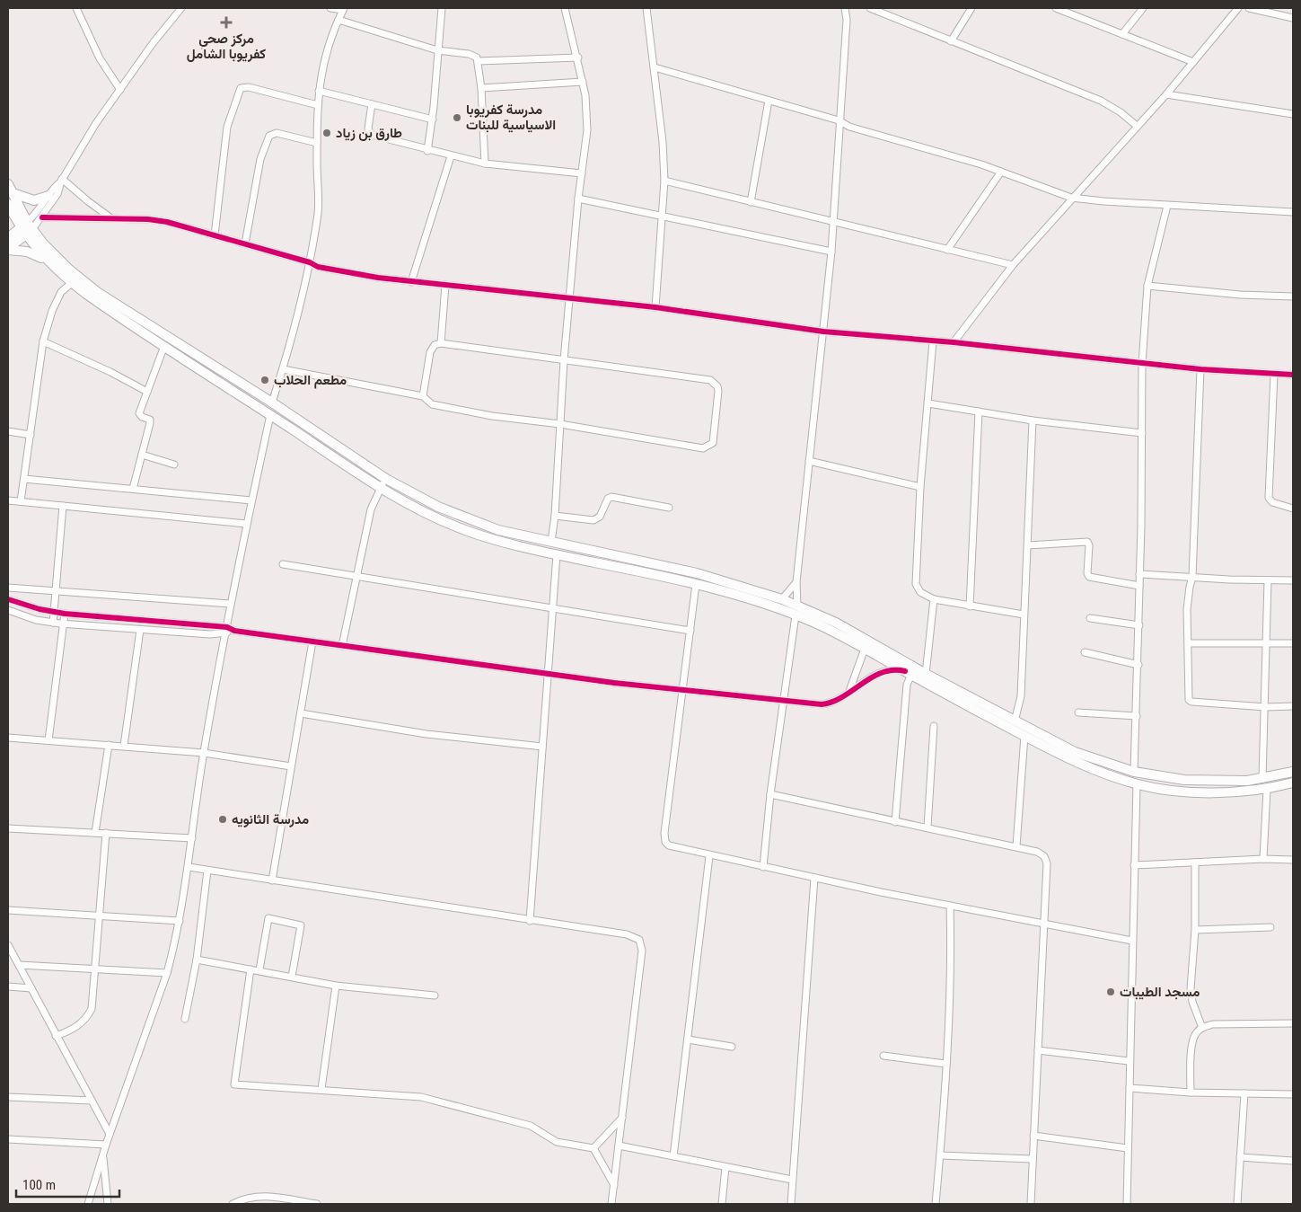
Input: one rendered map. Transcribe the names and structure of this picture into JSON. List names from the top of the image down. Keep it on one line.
{"places":{"health":["مركز صحي كفريوبا الشامل"],"other":["مدرسة كفريوبا الاسياسية للبنات","طارق بن زياد","مطعم الحلاب","مدرسة الثانويه","مسجد الطيبات"]},"scale_bar":"100 m"}
